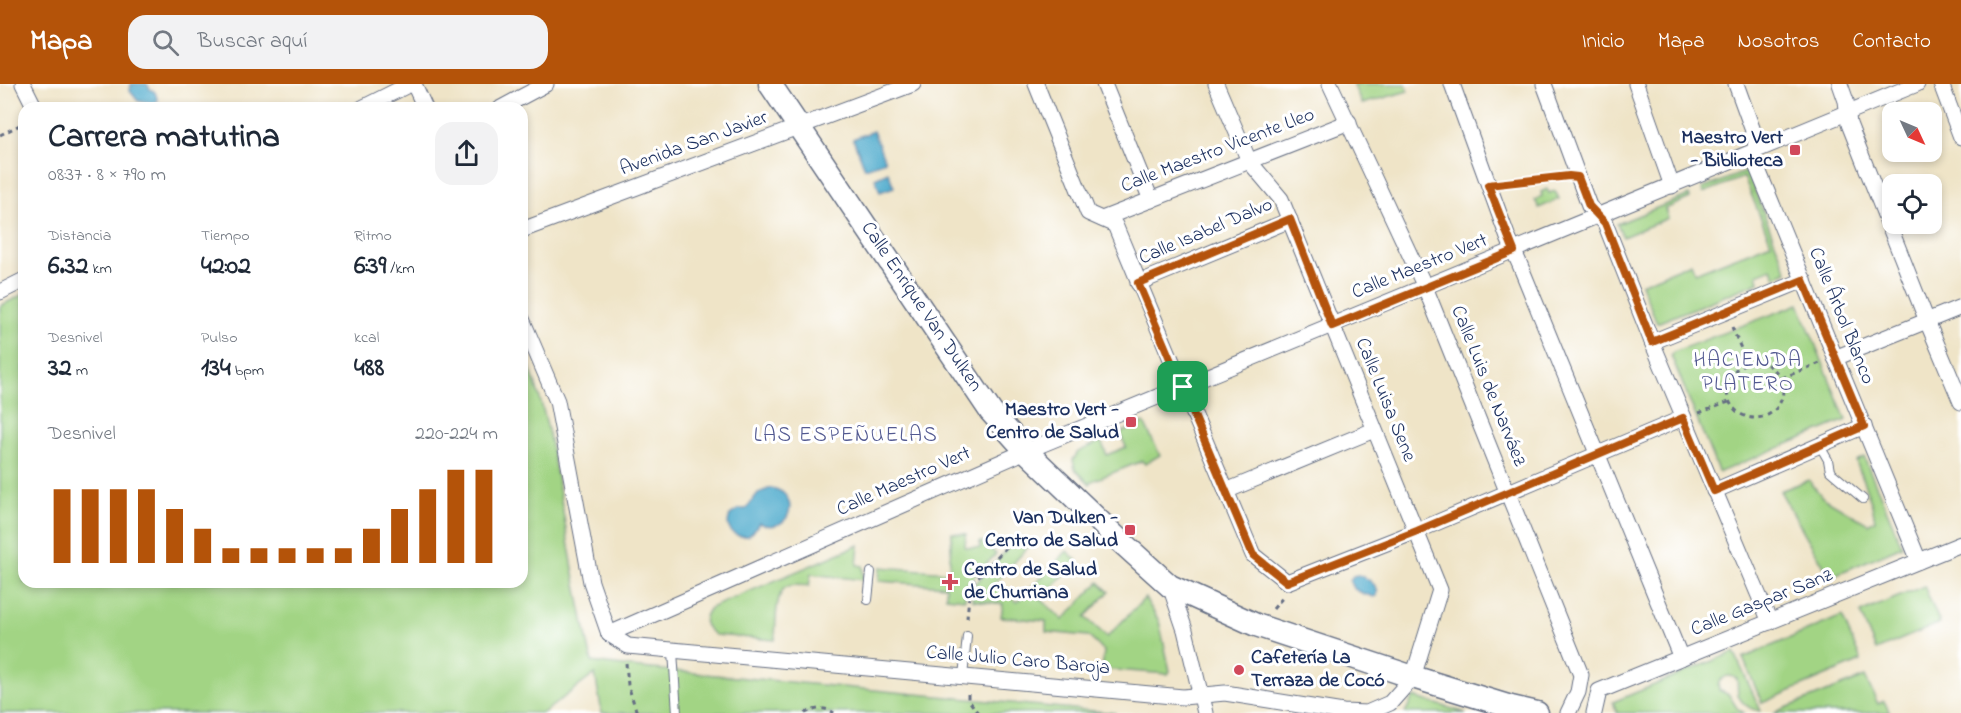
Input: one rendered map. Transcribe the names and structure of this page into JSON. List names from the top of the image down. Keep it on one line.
{"streets":{"street":["Avenida San Javier","Calle Maestro Vicente Lleo","Calle Isabel Dalvo","Calle Maestro Vert","Calle Enrique Van Dulken","Calle Árbol Blanco","Calle Luis de Narváez","Calle Luisa Sene","Calle Gaspar Sanz","Calle Julio Caro Baroja"]},"crossings":[["Avenida San Javier","Calle Enrique Van Dulken"],["Calle Maestro Vicente Lleo","Calle Luis de Narváez"],["Calle Maestro Vicente Lleo","Calle Luisa Sene"],["Calle Isabel Dalvo","Calle Luisa Sene"],["Calle Maestro Vert","Calle Enrique Van Dulken"],["Calle Maestro Vert","Calle Árbol Blanco"],["Calle Maestro Vert","Calle Luis de Narváez"],["Calle Maestro Vert","Calle Luisa Sene"],["Calle Maestro Vert","Calle Julio Caro Baroja"],["Calle Enrique Van Dulken","Calle Luisa Sene"],["Calle Enrique Van Dulken","Calle Julio Caro Baroja"],["Calle Árbol Blanco","Calle Gaspar Sanz"],["Calle Luis de Narváez","Calle Gaspar Sanz"],["Calle Luisa Sene","Calle Julio Caro Baroja"]],"districts":["HACIENDA PLATERO","LAS ESPEÑUELAS"],"places":{"transit":["Maestro Vert - Biblioteca","Maestro Vert - Centro de Salud","Van Dulken - Centro de Salud"],"health":["Centro de Salud de Churriana"],"other":["Cafetería La Terraza de Cocó"]},"north":"bottom right","page":{"header":"Mapa","search":"Buscar aquí","nav":["Inicio","Mapa","Nosotros","Contacto"],"heading":["Carrera matutina","08:37 · 8 × 790 m"],"stats":[["Distancia","6.32 km"],["Tiempo","42:02"],["Ritmo","6:39 /km"],["Desnivel","32 m"],["Pulso","134 bpm"],["kcal","488"]],"chart":["Desnivel","220–224 m"]}}
